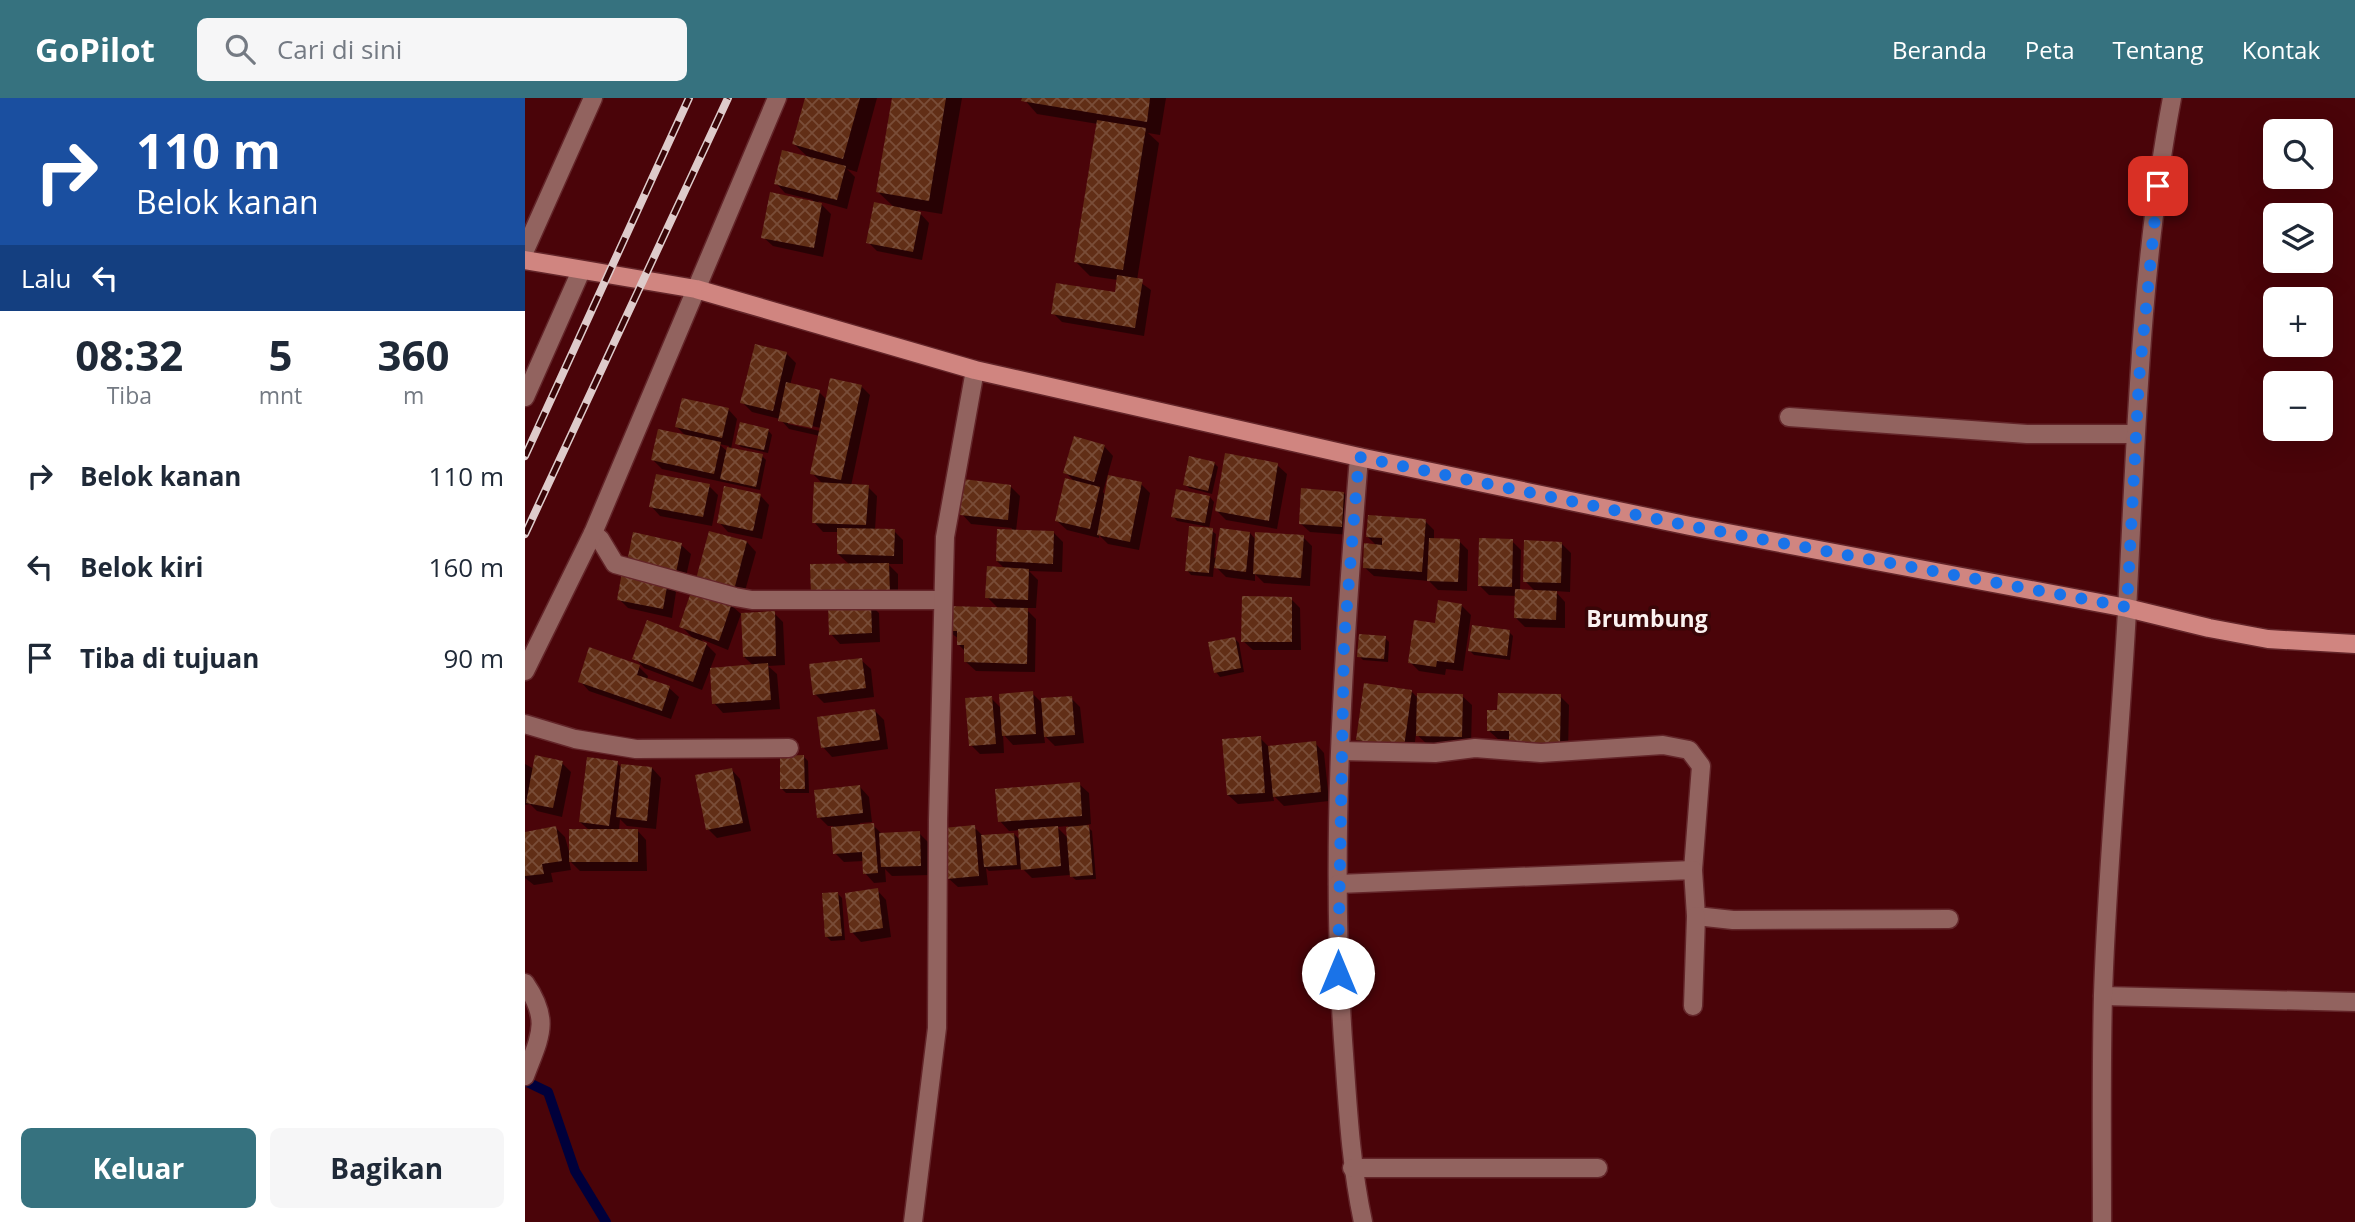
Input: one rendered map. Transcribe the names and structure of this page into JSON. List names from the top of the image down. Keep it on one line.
{"districts":["Brumbung"],"page":{"header":"GoPilot","search":"Cari di sini","nav":["Beranda","Peta","Tentang","Kontak"],"turn":["110 m","Belok kanan"],"map_buttons":["+","−"],"then":"Lalu","eta":["08:32","Tiba","5","mnt","360","m"],"list":[{"name":"Belok kanan","value":"110 m"},{"name":"Belok kiri","value":"160 m"},{"name":"Tiba di tujuan","value":"90 m"}],"buttons":["Keluar","Bagikan"]}}
